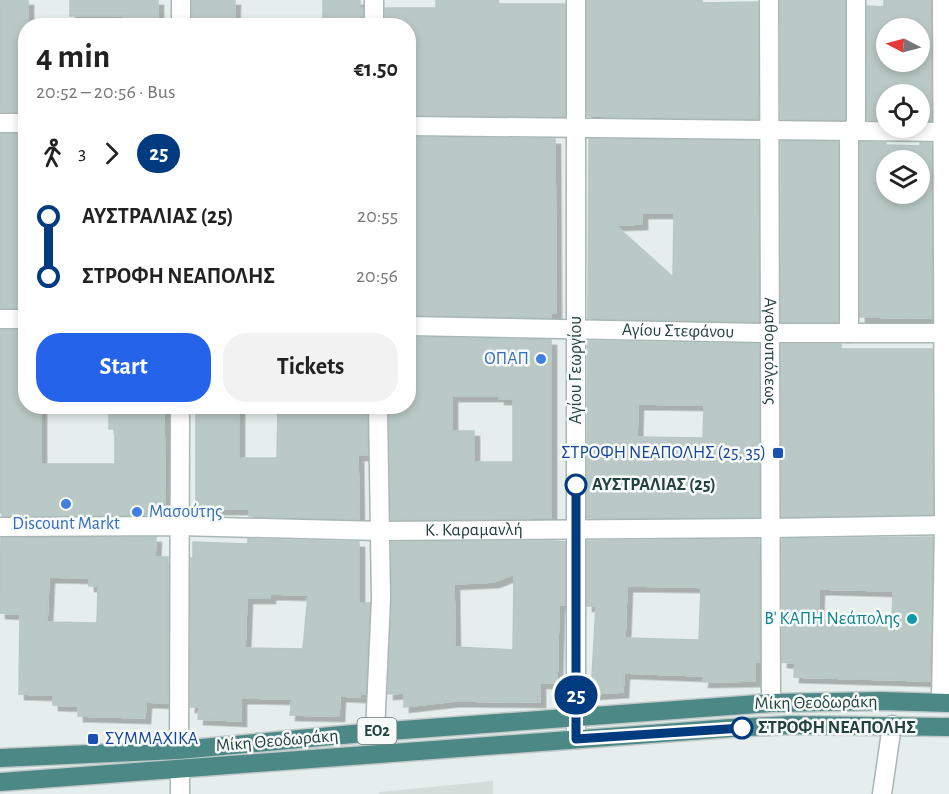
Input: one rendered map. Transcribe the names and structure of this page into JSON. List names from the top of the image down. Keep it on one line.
{"streets":{"highway":["Μίκη Θεοδωράκη","ΕΟ2"],"street":["Αγίου Στεφάνου","Αγαθουπόλεως","Αγίου Γεωργίου","Κ. Καραμανλή"]},"crossings":[["Αγίου Στεφάνου","Αγαθουπόλεως"],["Αγίου Στεφάνου","Αγίου Γεωργίου"],["Αγαθουπόλεως","Κ. Καραμανλή"],["Αγαθουπόλεως","Μίκη Θεοδωράκη"],["Αγίου Γεωργίου","Κ. Καραμανλή"],["Αγίου Γεωργίου","Μίκη Θεοδωράκη"]],"places":{"other":["ΟΠΑΠ","ΑΥΣΤΡΑΛΙΑΣ (25)","Discount Markt","Μασούτης","Β' ΚΑΠΗ Νεάπολης","ΣΤΡΟΦΗ ΝΕΑΠΟΛΗΣ"],"transit":["ΣΤΡΟΦΗ ΝΕΑΠΟΛΗΣ (25, 35)","ΣΥΜΜΑΧΙΚΑ"]},"lines":["bus line 25"],"north":"left","page":{"on_map":"25","heading":["4 min","20:52 – 20:56 · Bus","€1.50"],"legs":["3","25"],"list":[{"name":"ΑΥΣΤΡΑΛΙΑΣ (25)","value":"20:55"},{"name":"ΣΤΡΟΦΗ ΝΕΑΠΟΛΗΣ","value":"20:56"}],"buttons":["Start","Tickets"]}}
